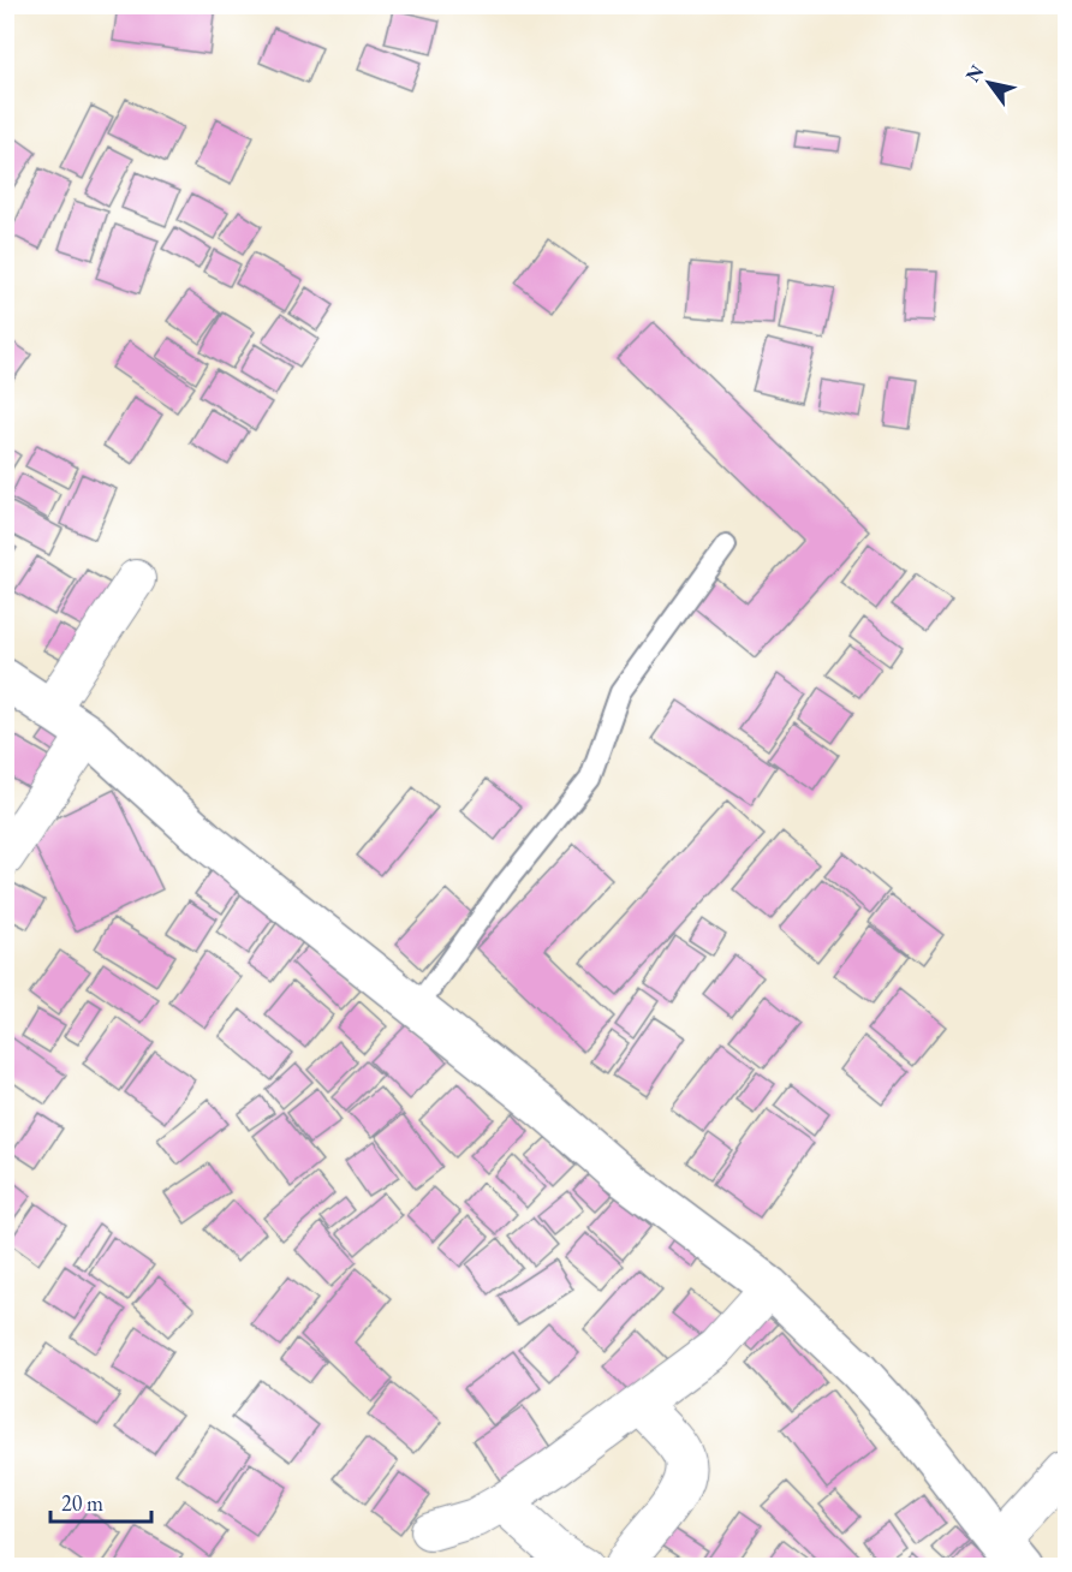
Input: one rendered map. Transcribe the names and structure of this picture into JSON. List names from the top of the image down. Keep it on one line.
{"scale_bar":"20 m","north":"top left"}
